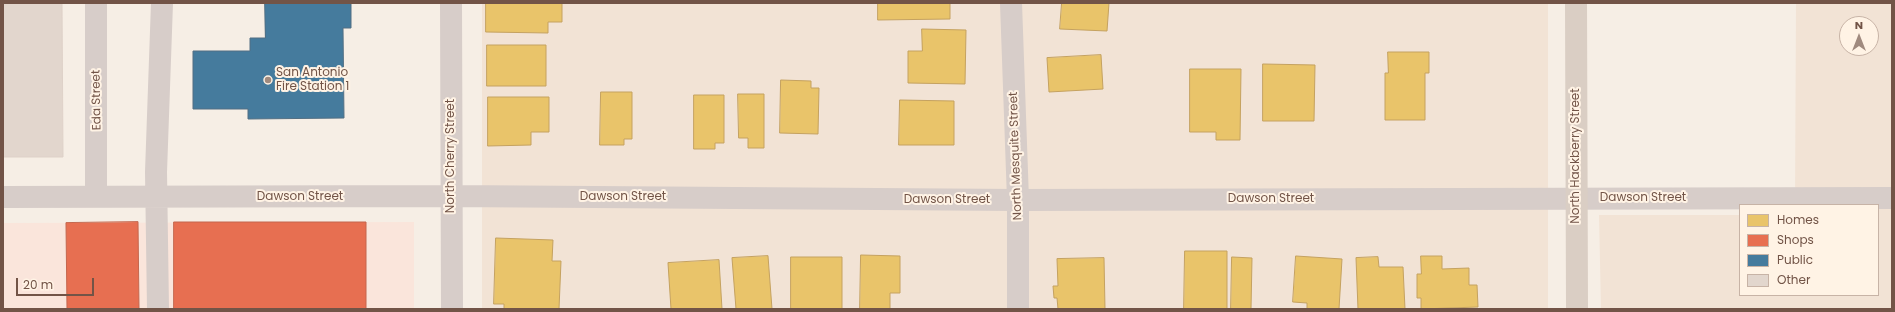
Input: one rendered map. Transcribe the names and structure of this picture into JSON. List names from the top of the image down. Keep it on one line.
{"streets":{"main road":["North Hackberry Street"],"street":["Eda Street","North Cherry Street","North Mesquite Street","Dawson Street"]},"crossings":[["Eda Street","Dawson Street"],["North Cherry Street","Dawson Street"],["North Mesquite Street","Dawson Street"],["North Hackberry Street","Dawson Street"]],"places":["San Antonio Fire Station 1"],"legend":["Homes","Shops","Public","Other"],"scale_bar":"20 m","north":"top"}
